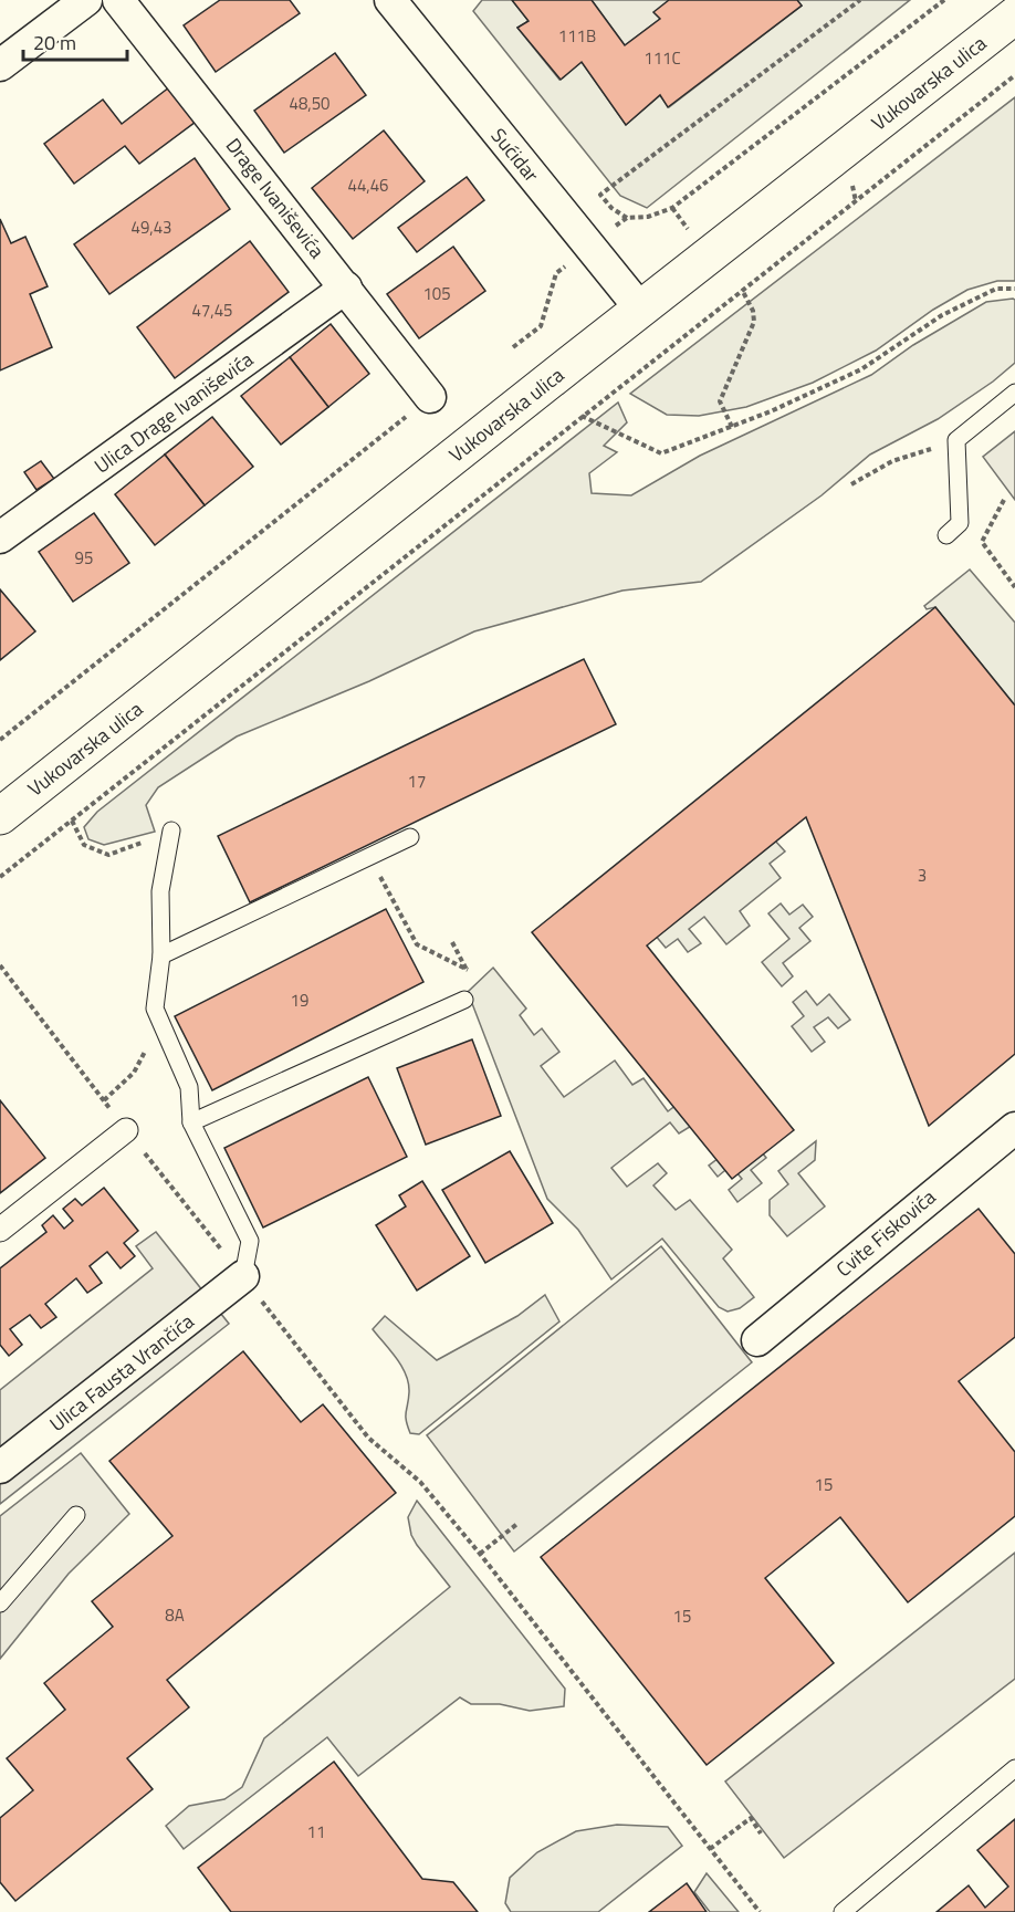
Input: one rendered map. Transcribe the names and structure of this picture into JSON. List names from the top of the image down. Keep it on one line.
{"streets":{"street":["Vukovarska ulica","Sućidar","Drage Ivaniševića","Ulica Drage Ivaniševića","Cvite Fiskovića","Ulica Fausta Vrančića"]},"crossings":[["Vukovarska ulica","Sućidar"],["Drage Ivaniševića","Ulica Drage Ivaniševića"]],"house_numbers":["111B","111C","48,50","44,46","49,43","105","47,45","95","17","3","19","15","8A","15","11"],"scale_bar":"20 m"}
